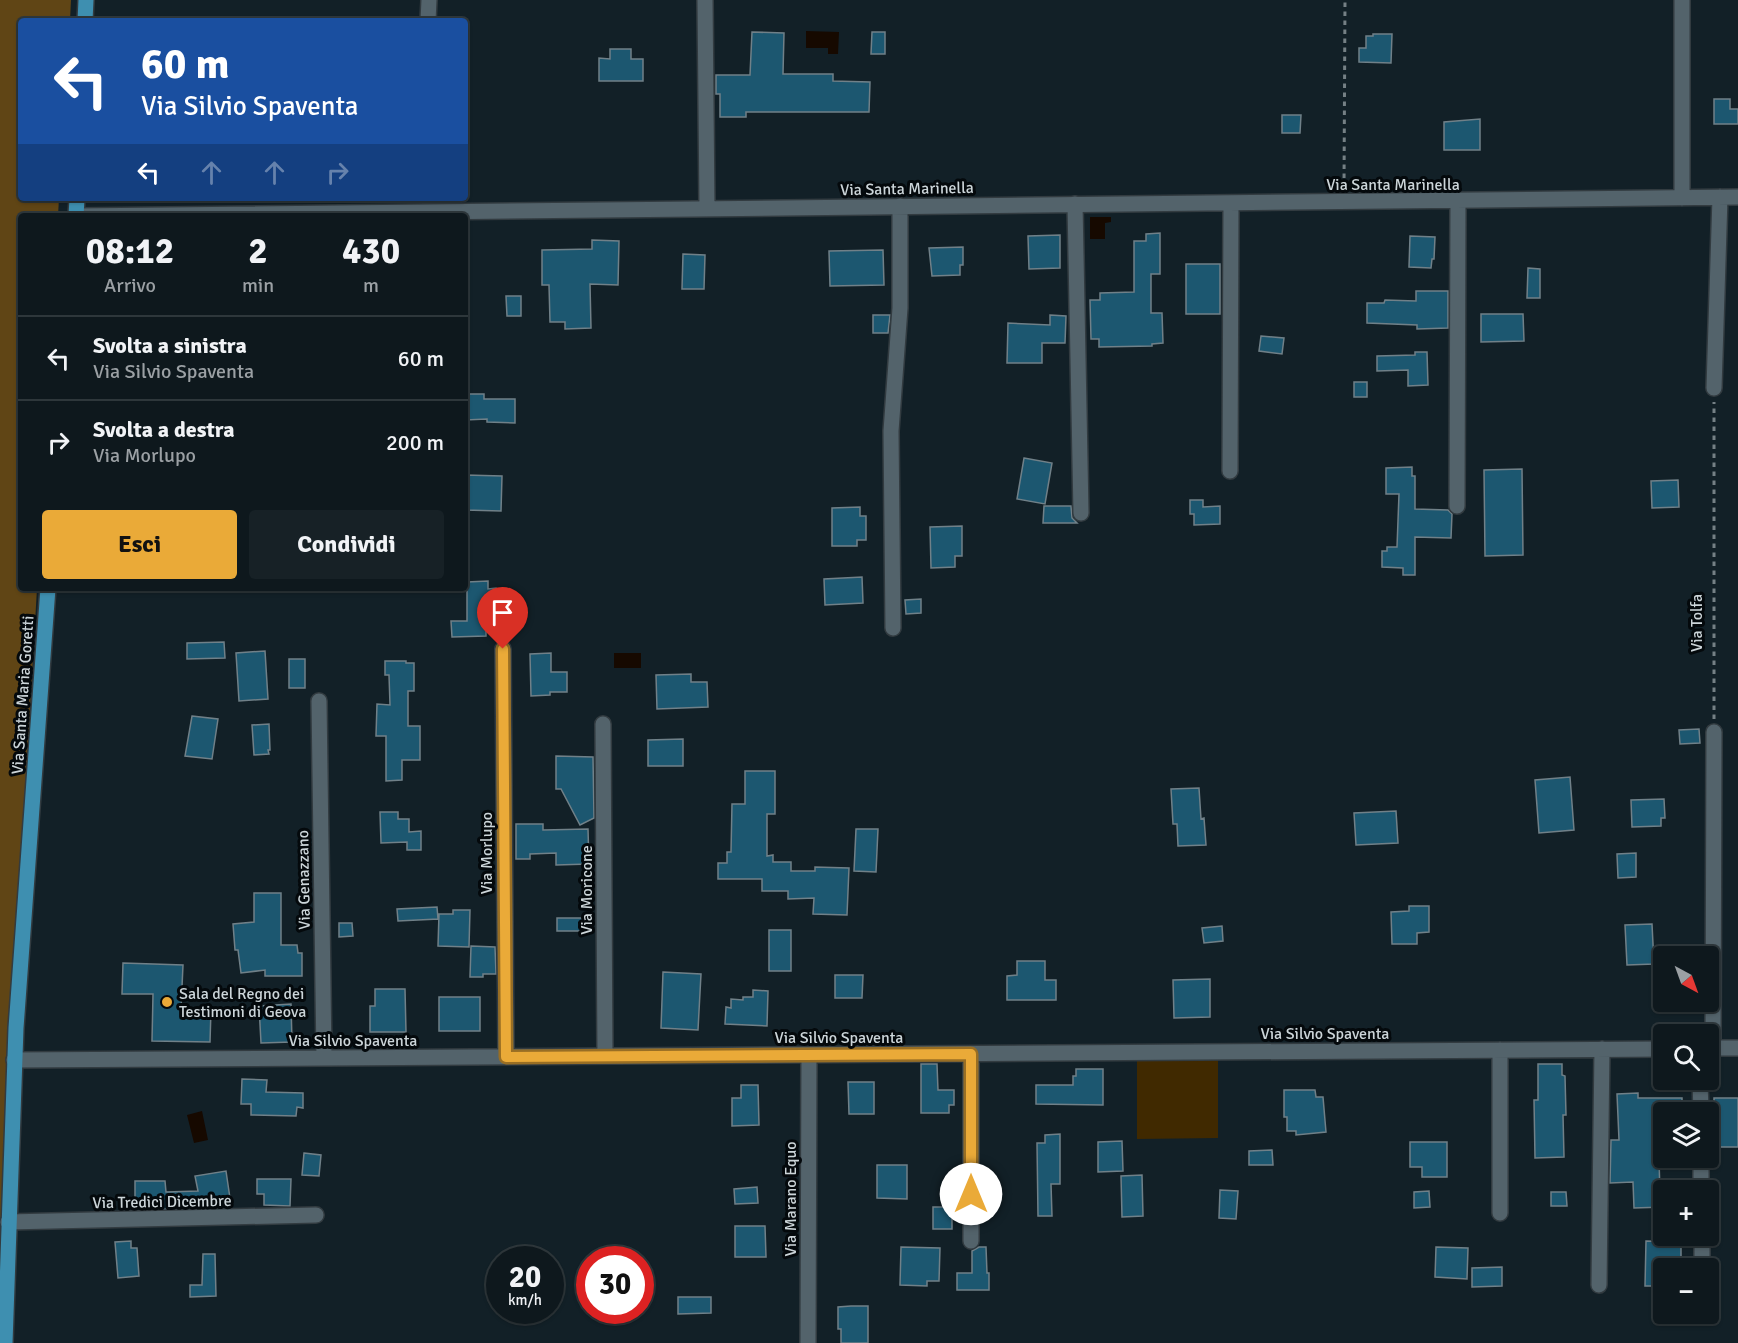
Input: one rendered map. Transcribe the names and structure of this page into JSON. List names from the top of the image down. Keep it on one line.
{"streets":{"main road":["Via Santa Maria Goretti"],"street":["Via Santa Marinella","Via Morlupo","Via Genazzano","Via Moricone","Via Silvio Spaventa","Via Marano Equo","Via Tredici Dicembre"],"path":["Via Tolfa"]},"crossings":[["Via Santa Maria Goretti","Via Silvio Spaventa"],["Via Santa Maria Goretti","Via Tredici Dicembre"],["Via Morlupo","Via Silvio Spaventa"],["Via Genazzano","Via Silvio Spaventa"],["Via Moricone","Via Silvio Spaventa"],["Via Silvio Spaventa","Via Marano Equo"]],"places":["Sala del Regno dei Testimoni di Geova"],"north":"bottom right","page":{"turn":["60 m","Via Silvio Spaventa"],"eta":["08:12","Arrivo","2","min","430","m"],"list":[{"name":"Svolta a sinistra","note":"Via Silvio Spaventa","value":"60 m"},{"name":"Svolta a destra","note":"Via Morlupo","value":"200 m"}],"buttons":["Esci","Condividi"],"map_buttons":["+","−"],"speed":"20 km/h","limit":"30"}}
